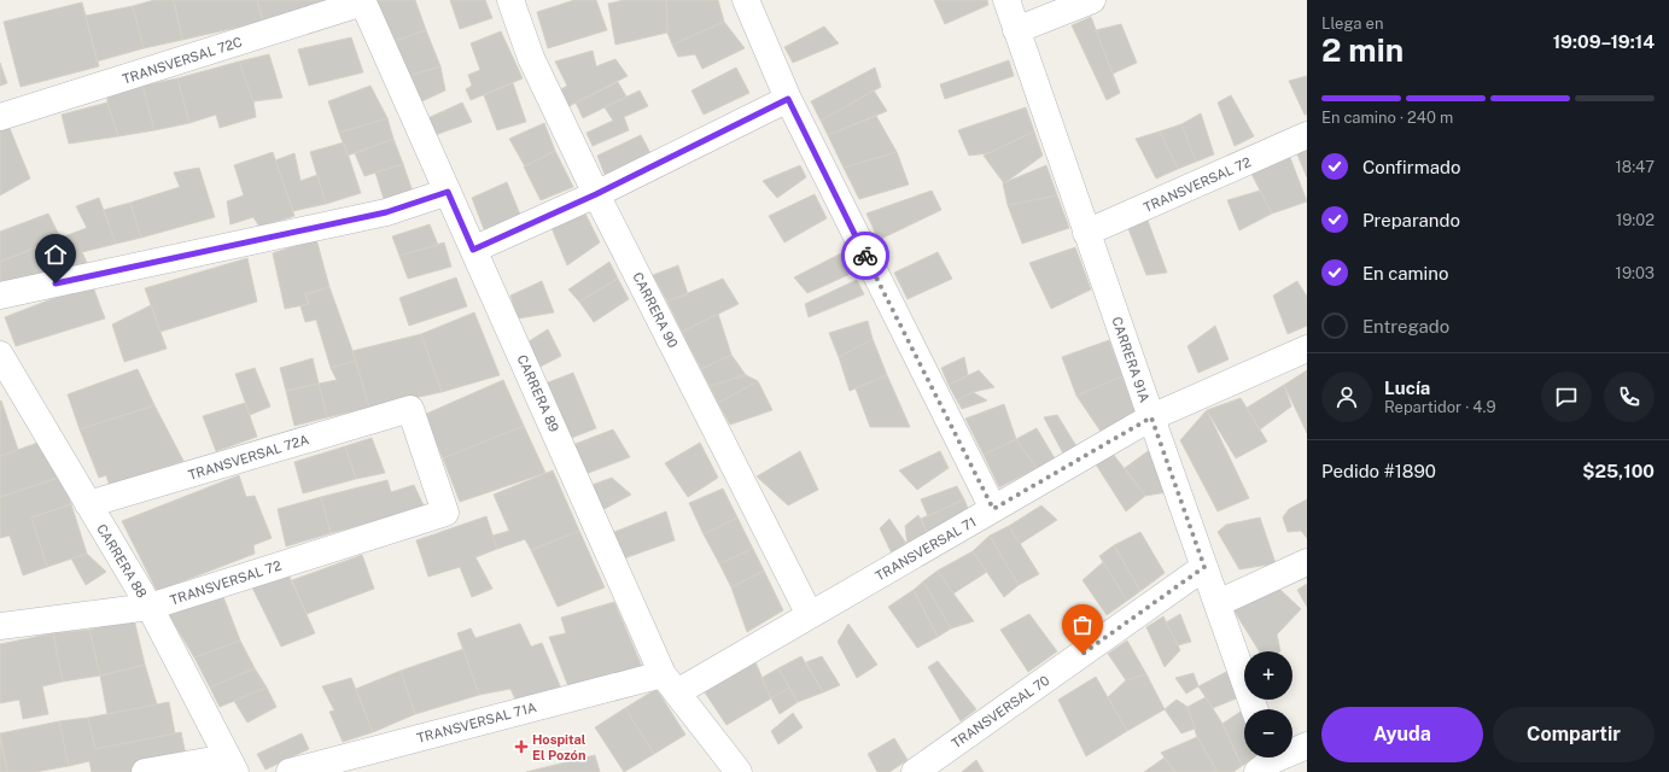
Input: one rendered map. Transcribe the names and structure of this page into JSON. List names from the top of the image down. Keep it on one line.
{"streets":{"street":["TRANSVERSAL 72C","TRANSVERSAL 72","CARRERA 90","CARRERA 91A","CARRERA 89","TRANSVERSAL 72A","TRANSVERSAL 71","CARRERA 88","TRANSVERSAL 70","TRANSVERSAL 71A"]},"crossings":[["TRANSVERSAL 72C","CARRERA 89"],["TRANSVERSAL 72","CARRERA 91A"],["TRANSVERSAL 72","TRANSVERSAL 72A"],["TRANSVERSAL 72","CARRERA 88"],["CARRERA 90","TRANSVERSAL 71"],["CARRERA 91A","TRANSVERSAL 71"],["CARRERA 91A","TRANSVERSAL 70"],["CARRERA 89","TRANSVERSAL 71"],["CARRERA 89","TRANSVERSAL 71A"],["TRANSVERSAL 72A","CARRERA 88"],["TRANSVERSAL 71","TRANSVERSAL 71A"]],"places":{"health":["Hospital El Pozón"]},"page":{"heading":["2 min","Llega en","19:09–19:14"],"panel":["Lucía","Repartidor · 4.9","Pedido #1890","$25,100"],"bar":"En camino · 240 m","list":[["Confirmado","18:47"],["Preparando","19:02"],["En camino","19:03"],"Entregado"],"map_buttons":["+","−"],"buttons":["Ayuda","Compartir"]}}
